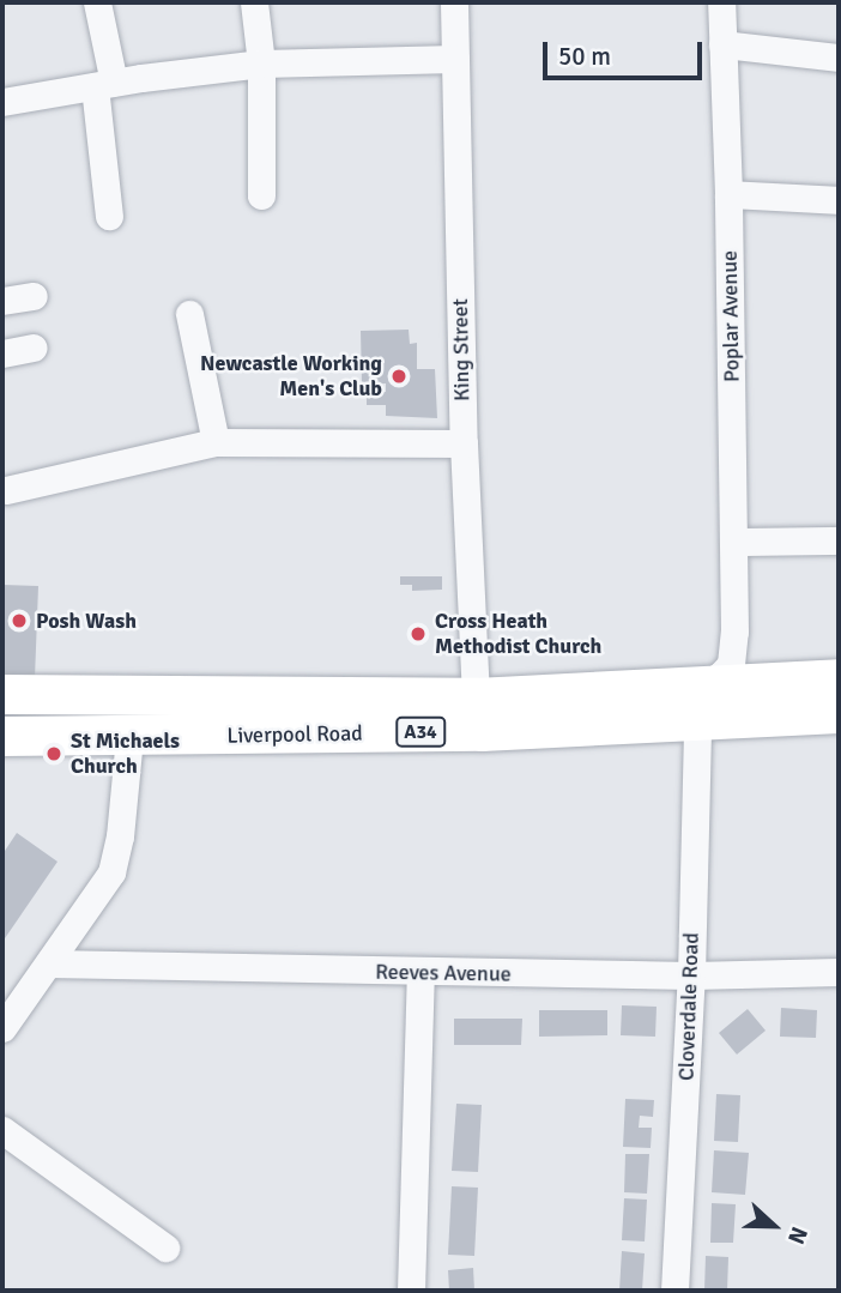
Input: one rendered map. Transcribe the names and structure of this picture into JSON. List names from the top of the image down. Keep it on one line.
{"streets":{"highway":["A34","Liverpool Road"],"street":["Poplar Avenue","King Street","Reeves Avenue","Cloverdale Road"]},"crossings":[["Poplar Avenue","Liverpool Road"],["Poplar Avenue","Cloverdale Road"],["King Street","Liverpool Road"],["Liverpool Road","Cloverdale Road"],["Reeves Avenue","Cloverdale Road"]],"places":["Newcastle Working Men's Club","Posh Wash","Cross Heath Methodist Church","St Michaels Church"],"scale_bar":"50 m","north":"right"}
